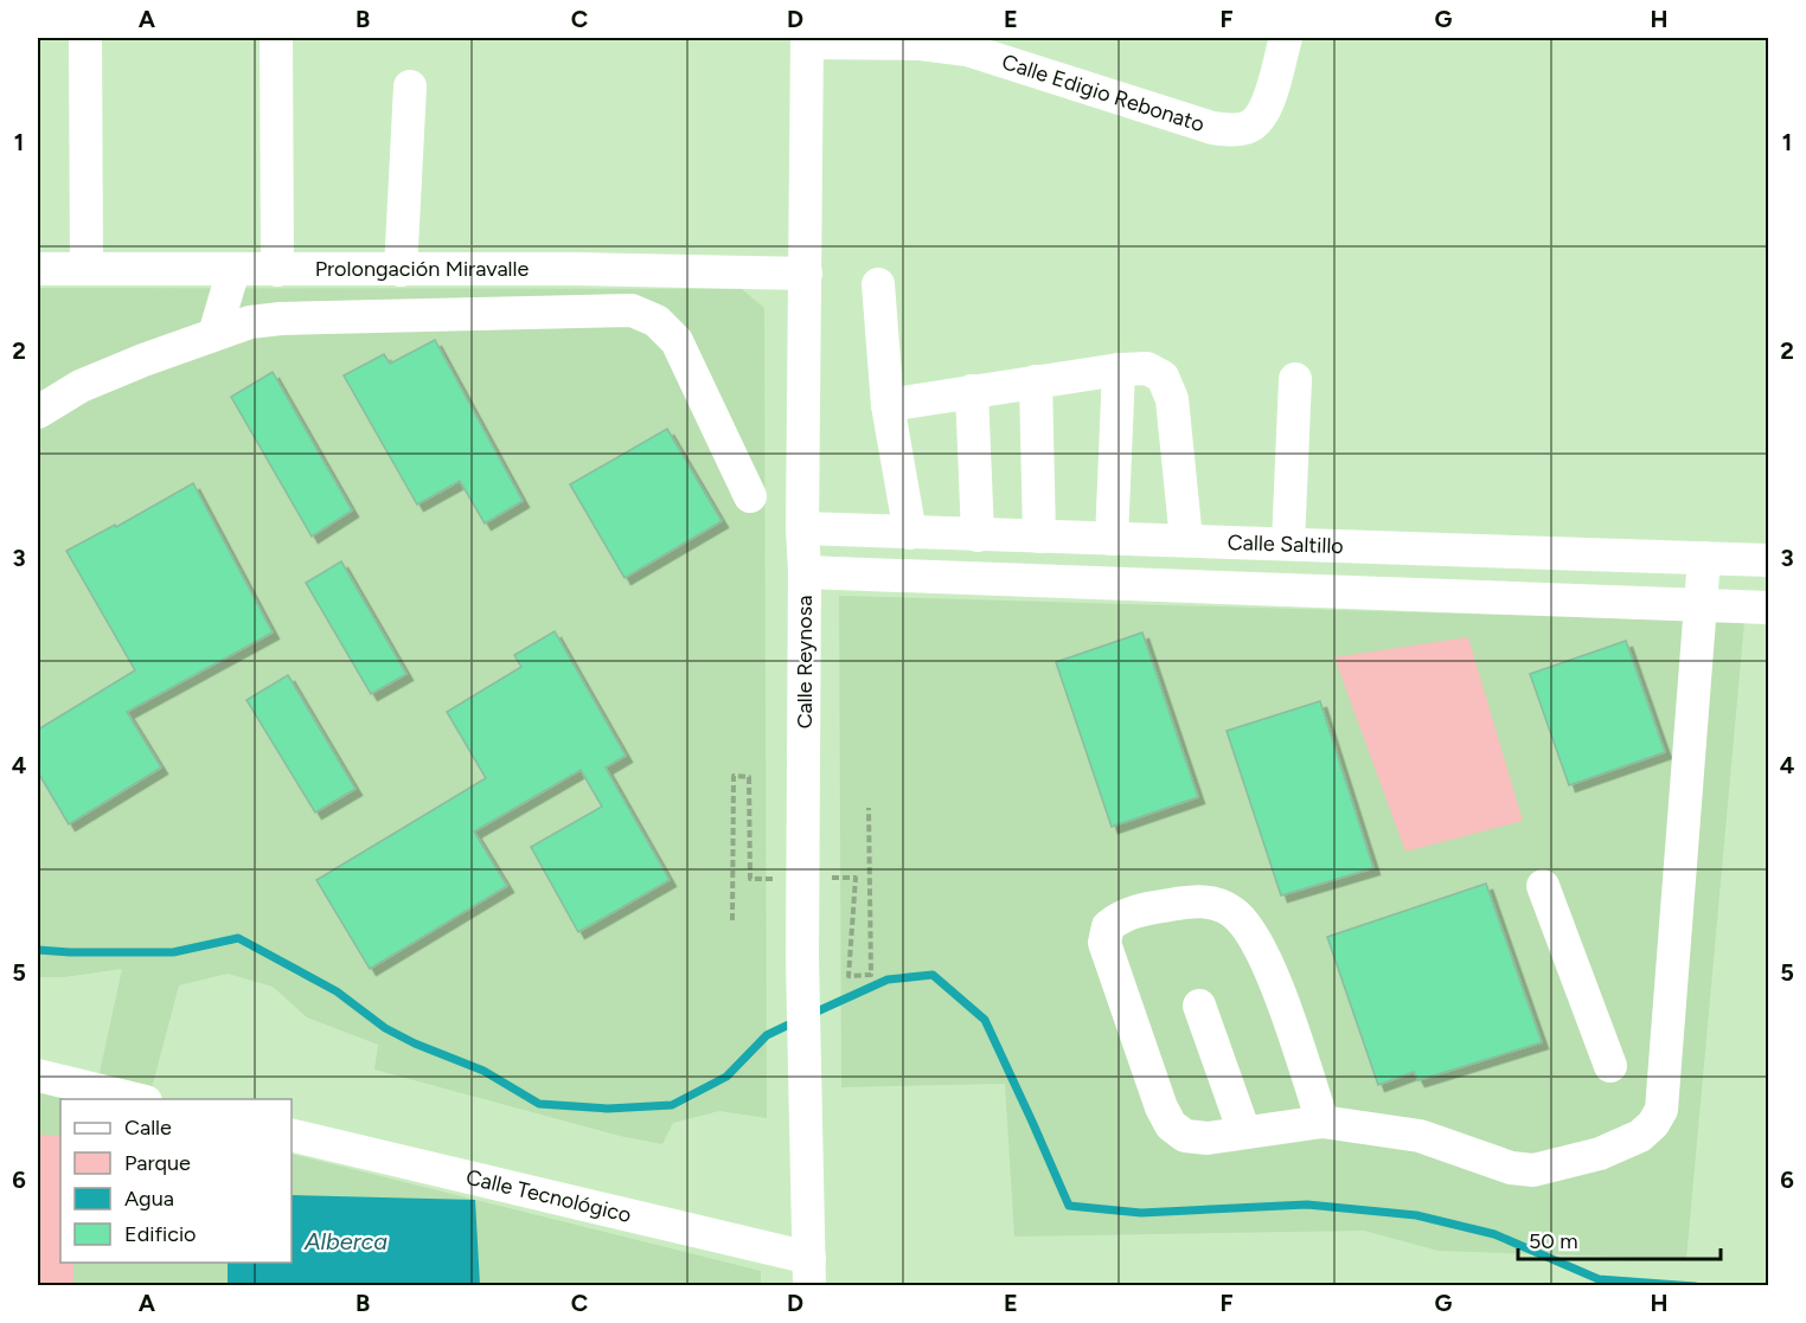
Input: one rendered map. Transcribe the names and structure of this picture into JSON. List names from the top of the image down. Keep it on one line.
{"streets":{"street":["Calle Edigio Rebonato","Prolongación Miravalle","Calle Saltillo","Calle Reynosa","Calle Tecnológico"]},"crossings":[["Calle Edigio Rebonato","Calle Reynosa"],["Prolongación Miravalle","Calle Reynosa"],["Calle Saltillo","Calle Reynosa"],["Calle Reynosa","Calle Tecnológico"]],"water":["Alberca"],"legend":["Calle","Parque","Agua","Edificio"],"scale_bar":"50 m","grid":{"columns":["A","B","C","D","E","F","G","H"],"rows":["1","2","3","4","5","6"]}}
